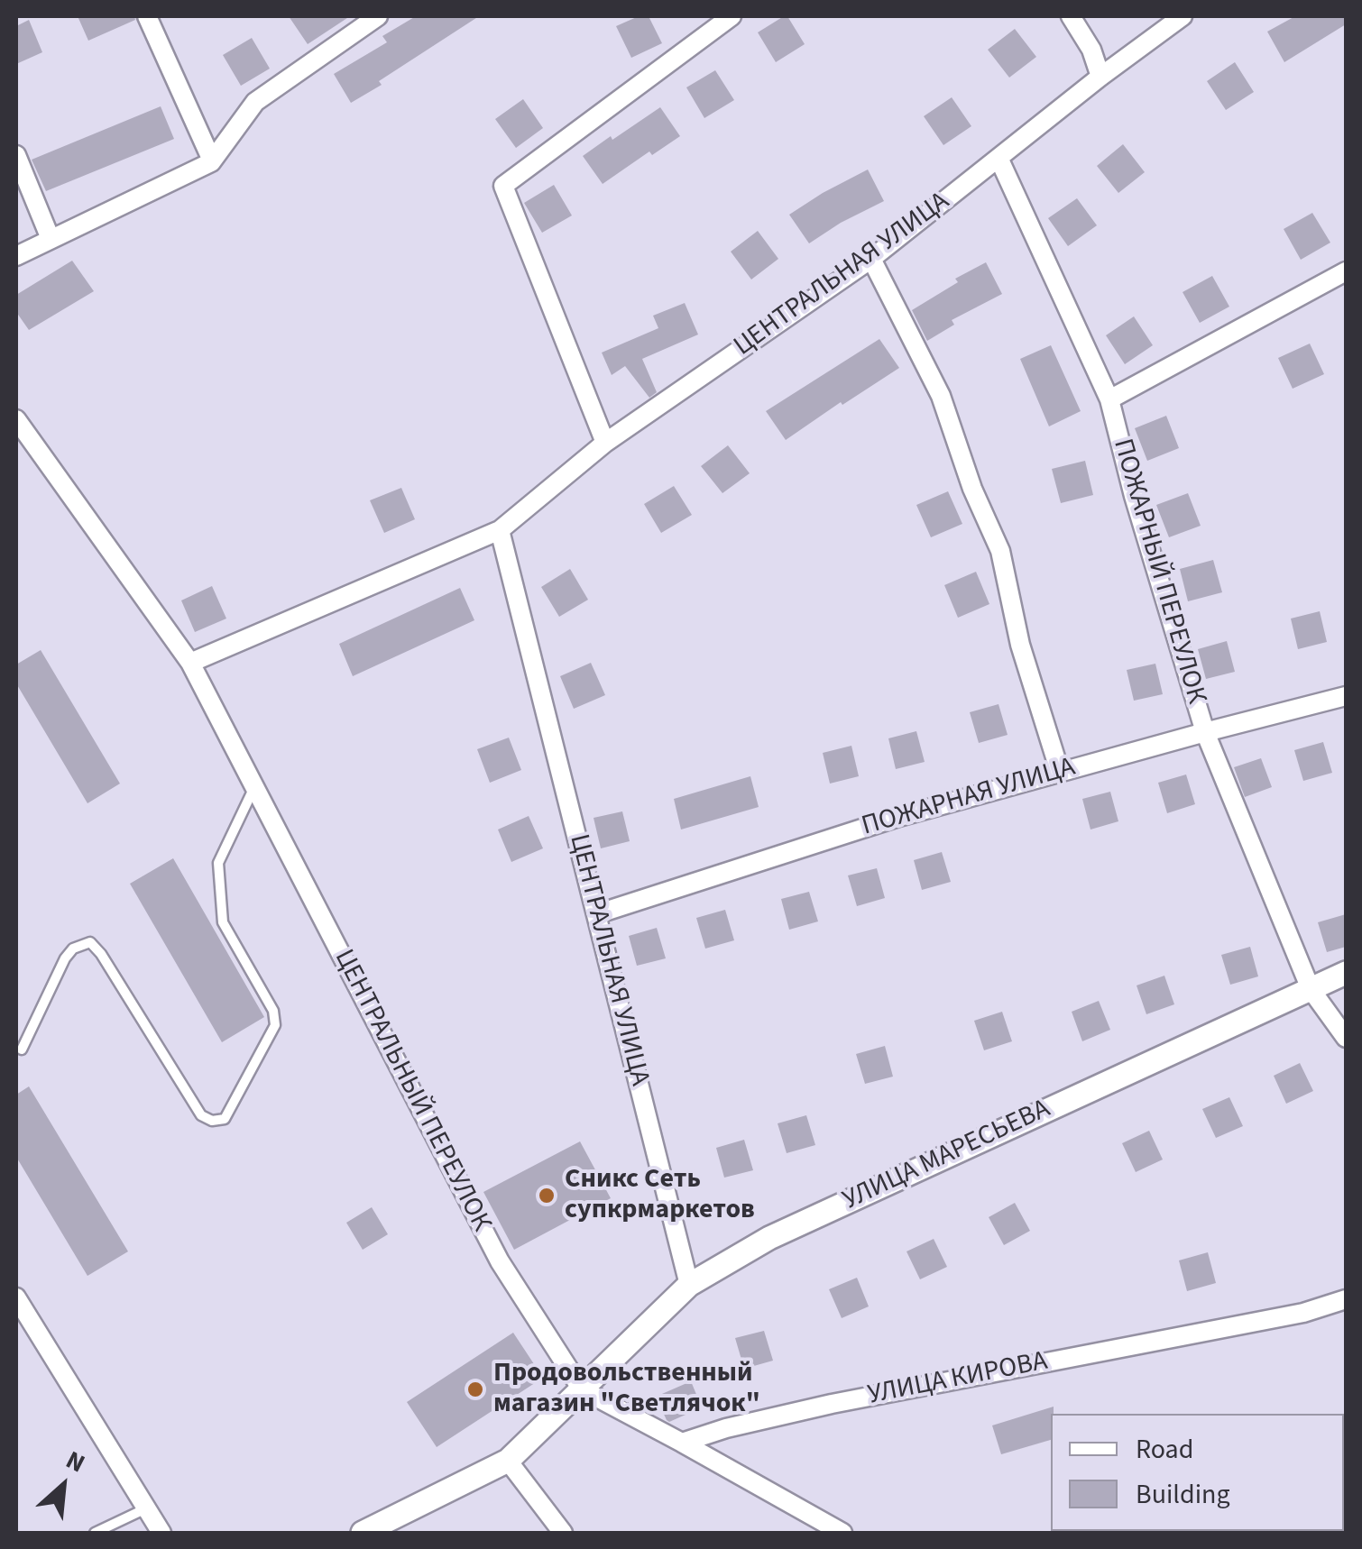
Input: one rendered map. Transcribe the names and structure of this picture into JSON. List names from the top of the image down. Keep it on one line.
{"streets":{"street":["ЦЕНТРАЛЬНАЯ УЛИЦА","ПОЖАРНЫЙ ПЕРЕУЛОК","ПОЖАРНАЯ УЛИЦА","ЦЕНТРАЛЬНЫЙ ПЕРЕУЛОК","УЛИЦА МАРЕСЬЕВА","УЛИЦА КИРОВА"]},"crossings":[["ЦЕНТРАЛЬНАЯ УЛИЦА","ПОЖАРНЫЙ ПЕРЕУЛОК"],["ЦЕНТРАЛЬНАЯ УЛИЦА","ПОЖАРНАЯ УЛИЦА"],["ЦЕНТРАЛЬНАЯ УЛИЦА","ЦЕНТРАЛЬНЫЙ ПЕРЕУЛОК"],["ЦЕНТРАЛЬНАЯ УЛИЦА","УЛИЦА МАРЕСЬЕВА"],["ПОЖАРНЫЙ ПЕРЕУЛОК","ПОЖАРНАЯ УЛИЦА"],["ПОЖАРНЫЙ ПЕРЕУЛОК","УЛИЦА МАРЕСЬЕВА"],["ЦЕНТРАЛЬНЫЙ ПЕРЕУЛОК","УЛИЦА МАРЕСЬЕВА"]],"places":["Сникс Сеть супкрмаркетов","Продовольственный магазин \"Светлячок\""],"legend":["Road","Building"],"north":"top right"}
